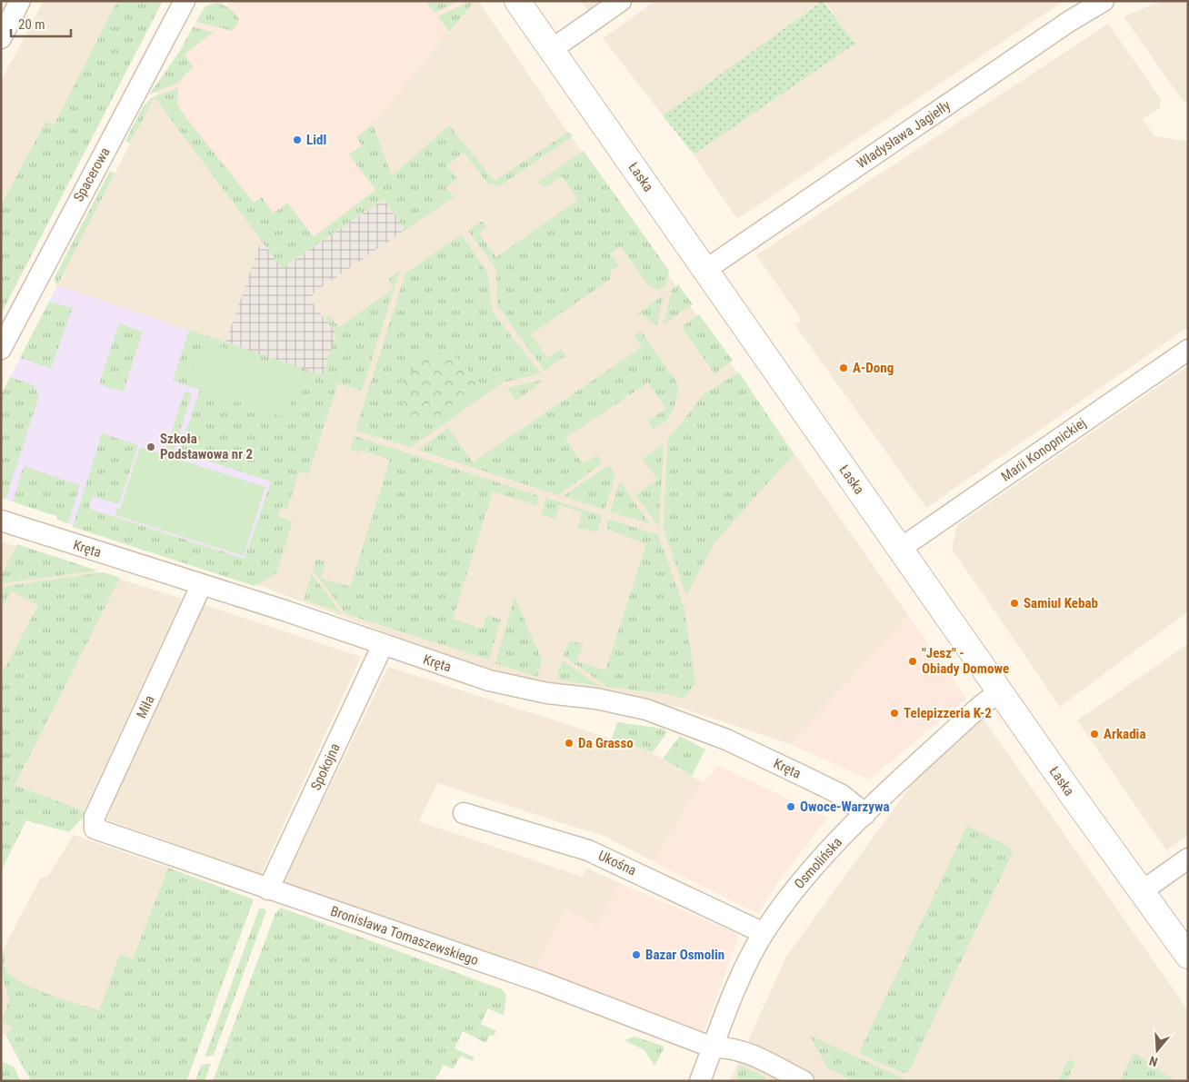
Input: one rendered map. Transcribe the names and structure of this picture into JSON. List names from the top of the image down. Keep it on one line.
{"streets":{"street":["Władysława Jagiełły","Spacerowa","Łaska","Marii Konopnickiej","Kręta","Miła","Spokojna","Ukośna","Osmolińska","Bronisława Tomaszewskiego"]},"crossings":[["Władysława Jagiełły","Łaska"],["Łaska","Marii Konopnickiej"],["Łaska","Osmolińska"],["Kręta","Miła"],["Kręta","Spokojna"],["Kręta","Osmolińska"],["Miła","Bronisława Tomaszewskiego"],["Spokojna","Bronisława Tomaszewskiego"],["Ukośna","Osmolińska"],["Osmolińska","Bronisława Tomaszewskiego"]],"places":["Lidl","A-Dong","Szkoła Podstawowa nr 2","Samiul Kebab","\"Jesz\" - Obiady Domowe","Telepizzeria K-2","Arkadia","Da Grasso","Owoce-Warzywa","Bazar Osmolin"],"scale_bar":"20 m","north":"bottom"}
